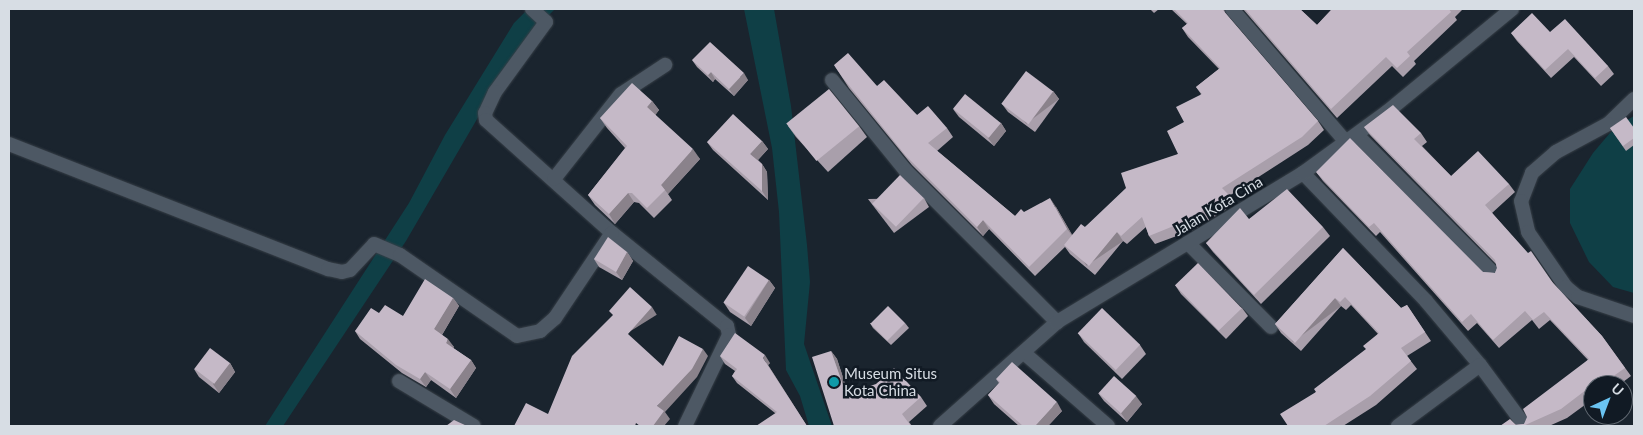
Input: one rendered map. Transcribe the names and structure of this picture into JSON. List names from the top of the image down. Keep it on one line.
{"streets":{"street":["Jalan Kota Cina"]},"places":["Museum Situs Kota China"],"north":"top right"}
